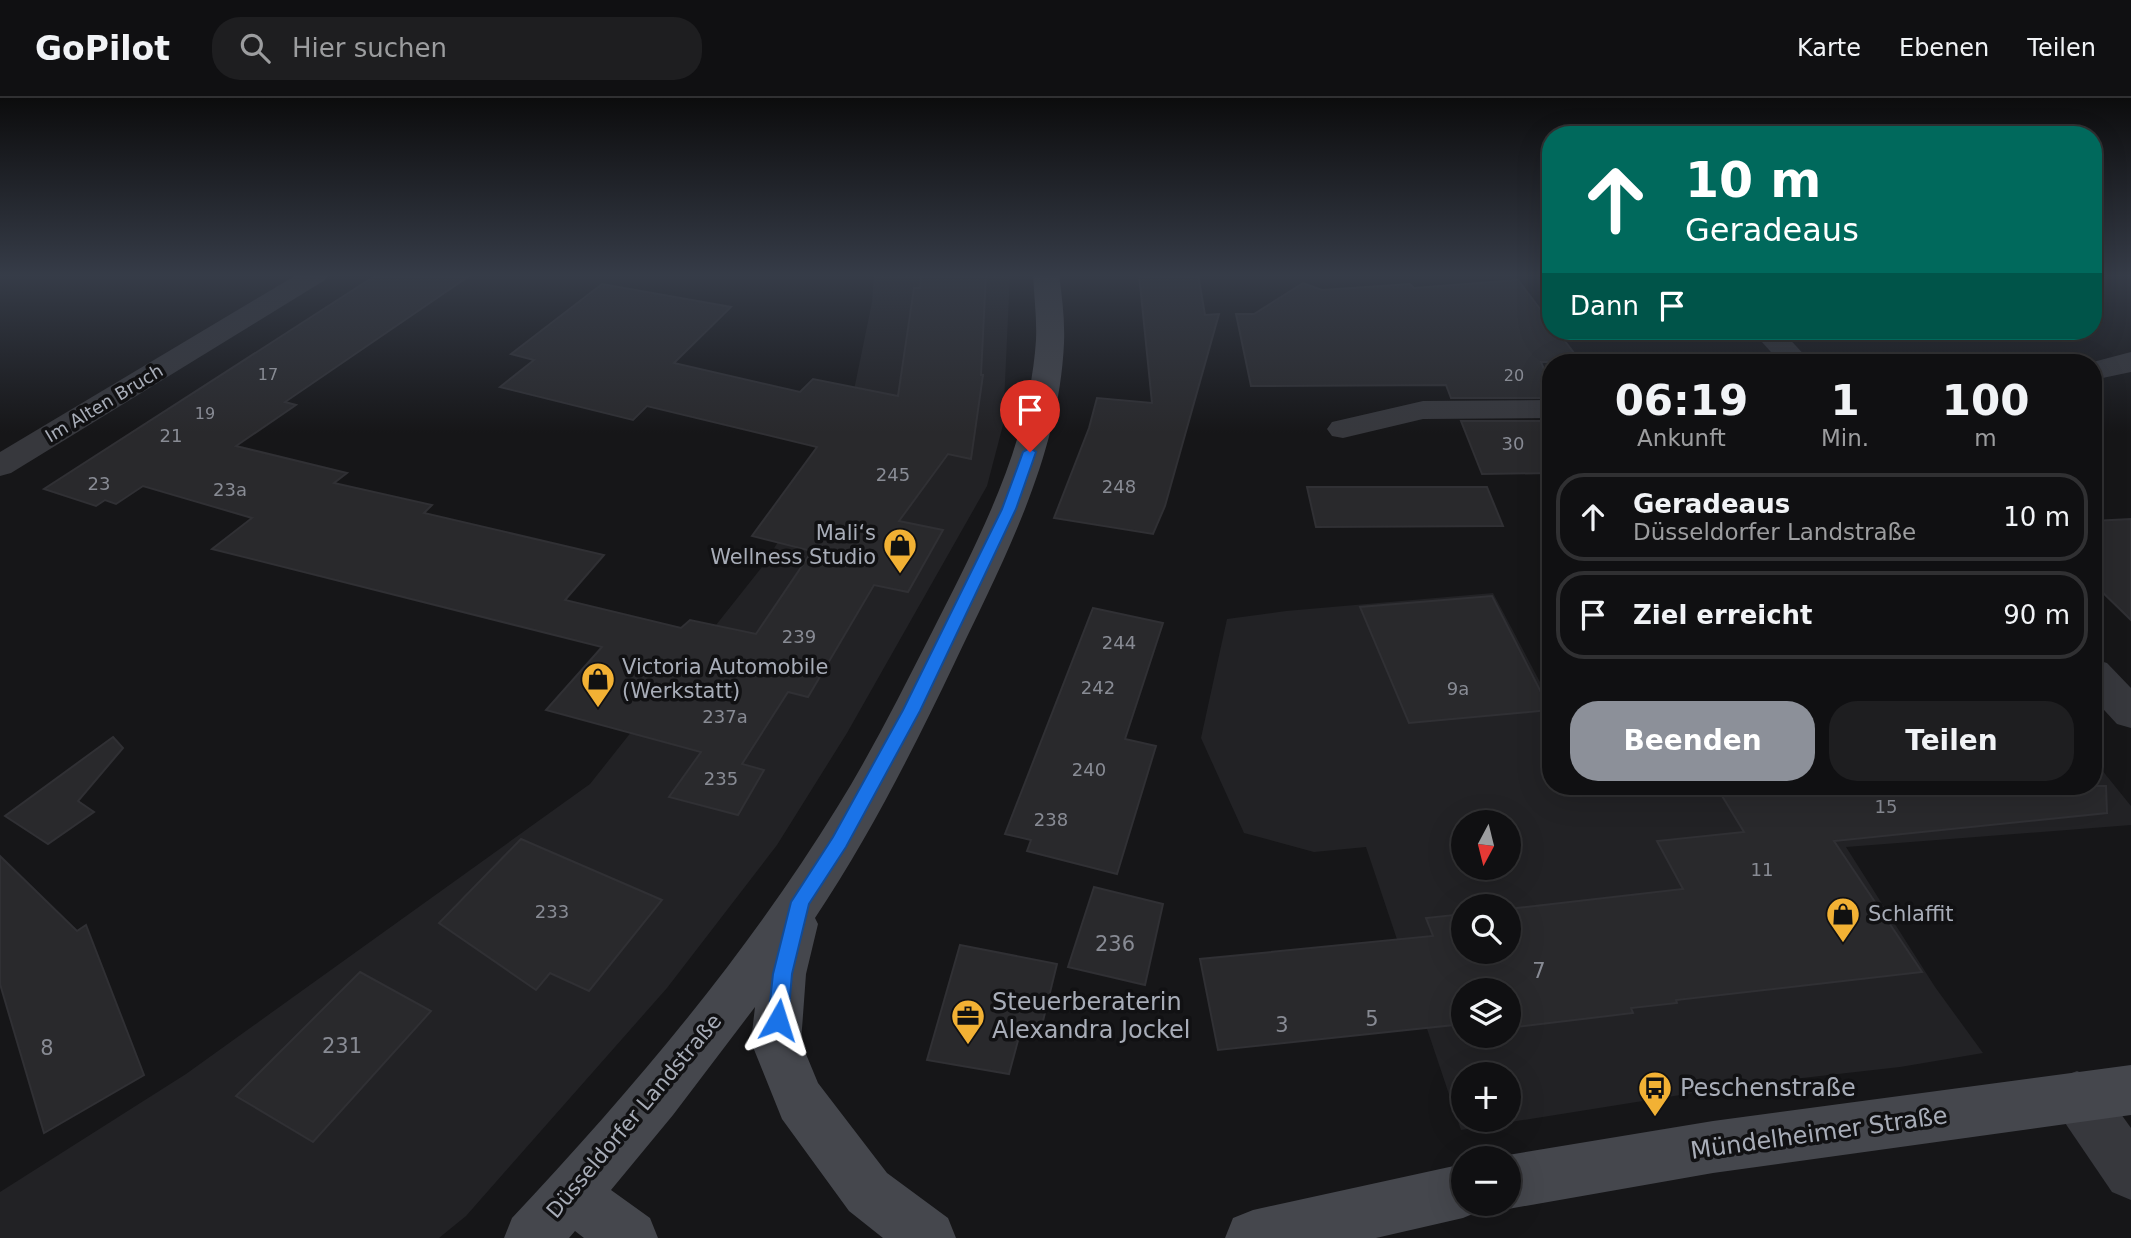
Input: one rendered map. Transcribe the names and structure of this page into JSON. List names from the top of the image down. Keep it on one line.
{"streets":{"main road":["Düsseldorfer Landstraße","Mündelheimer Straße"],"street":["Im Alten Bruch"]},"places":{"shop":["Mali‘s Wellness Studio","Victoria Automobile (Werkstatt)","Schlaffit"],"office":["Steuerberaterin Alexandra Jockel"],"bus stop":["Peschenstraße"]},"house_numbers":["17","20","19","21","30","245","23","248","23a","239","244","242","9a","237a","240","235","15","238","11","233","236","7","5","3","231","8"],"north":"bottom","page":{"header":"GoPilot","search":"Hier suchen","nav":["Karte","Ebenen","Teilen"],"turn":["10 m","Geradeaus"],"then":"Dann","eta":["06:19","Ankunft","1","Min.","100","m"],"list":[{"name":"Geradeaus","note":"Düsseldorfer Landstraße","value":"10 m"},{"name":"Ziel erreicht","value":"90 m"}],"buttons":["Beenden","Teilen"],"map_buttons":["+","−"]}}
